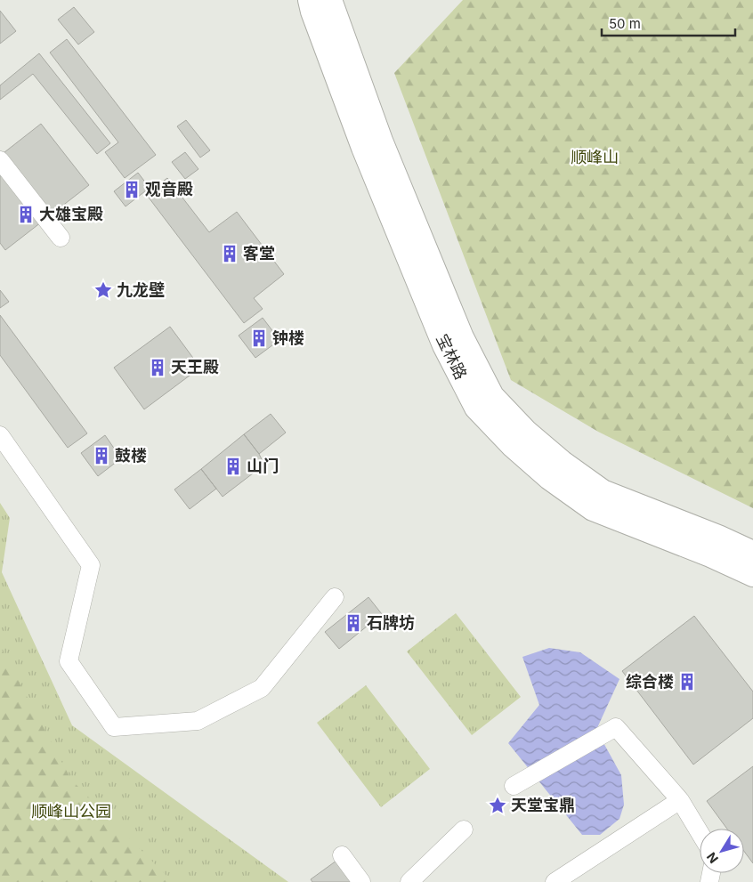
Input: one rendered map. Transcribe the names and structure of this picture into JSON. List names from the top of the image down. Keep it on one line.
{"streets":{"main road":["宝林路"]},"parks":["顺峰山","顺峰山公园"],"places":{"building":["观音殿","大雄宝殿","客堂","钟楼","天王殿","鼓楼","山门","石牌坊","综合楼"],"place":["九龙壁","天堂宝鼎"]},"scale_bar":"50 m","north":"bottom left"}
